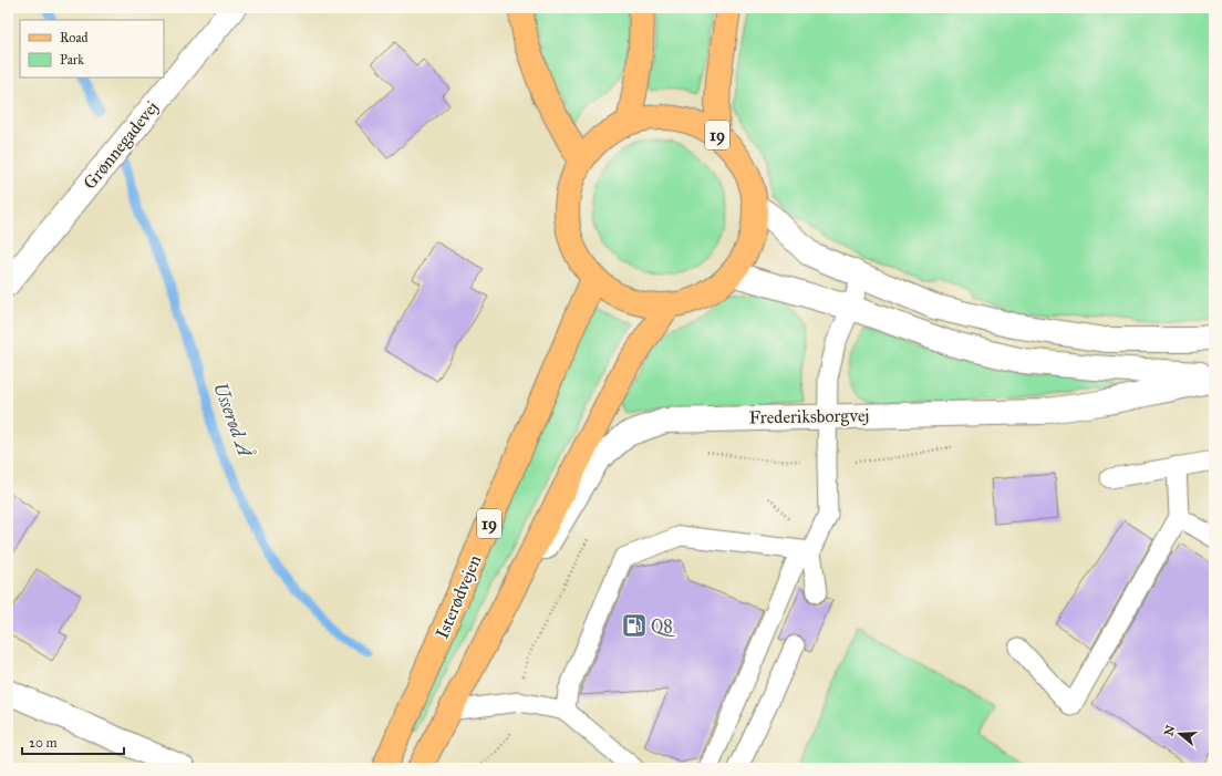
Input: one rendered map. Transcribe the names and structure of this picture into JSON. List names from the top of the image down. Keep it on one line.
{"streets":{"main road":["19","Isterødvejen"],"street":["Grønnegadevej","Frederiksborgvej"]},"crossings":[["19","Isterødvejen"]],"water":["Usserød Å"],"places":{"fuel station":["Q8"]},"legend":["Road","Park"],"scale_bar":"20 m","north":"left"}
